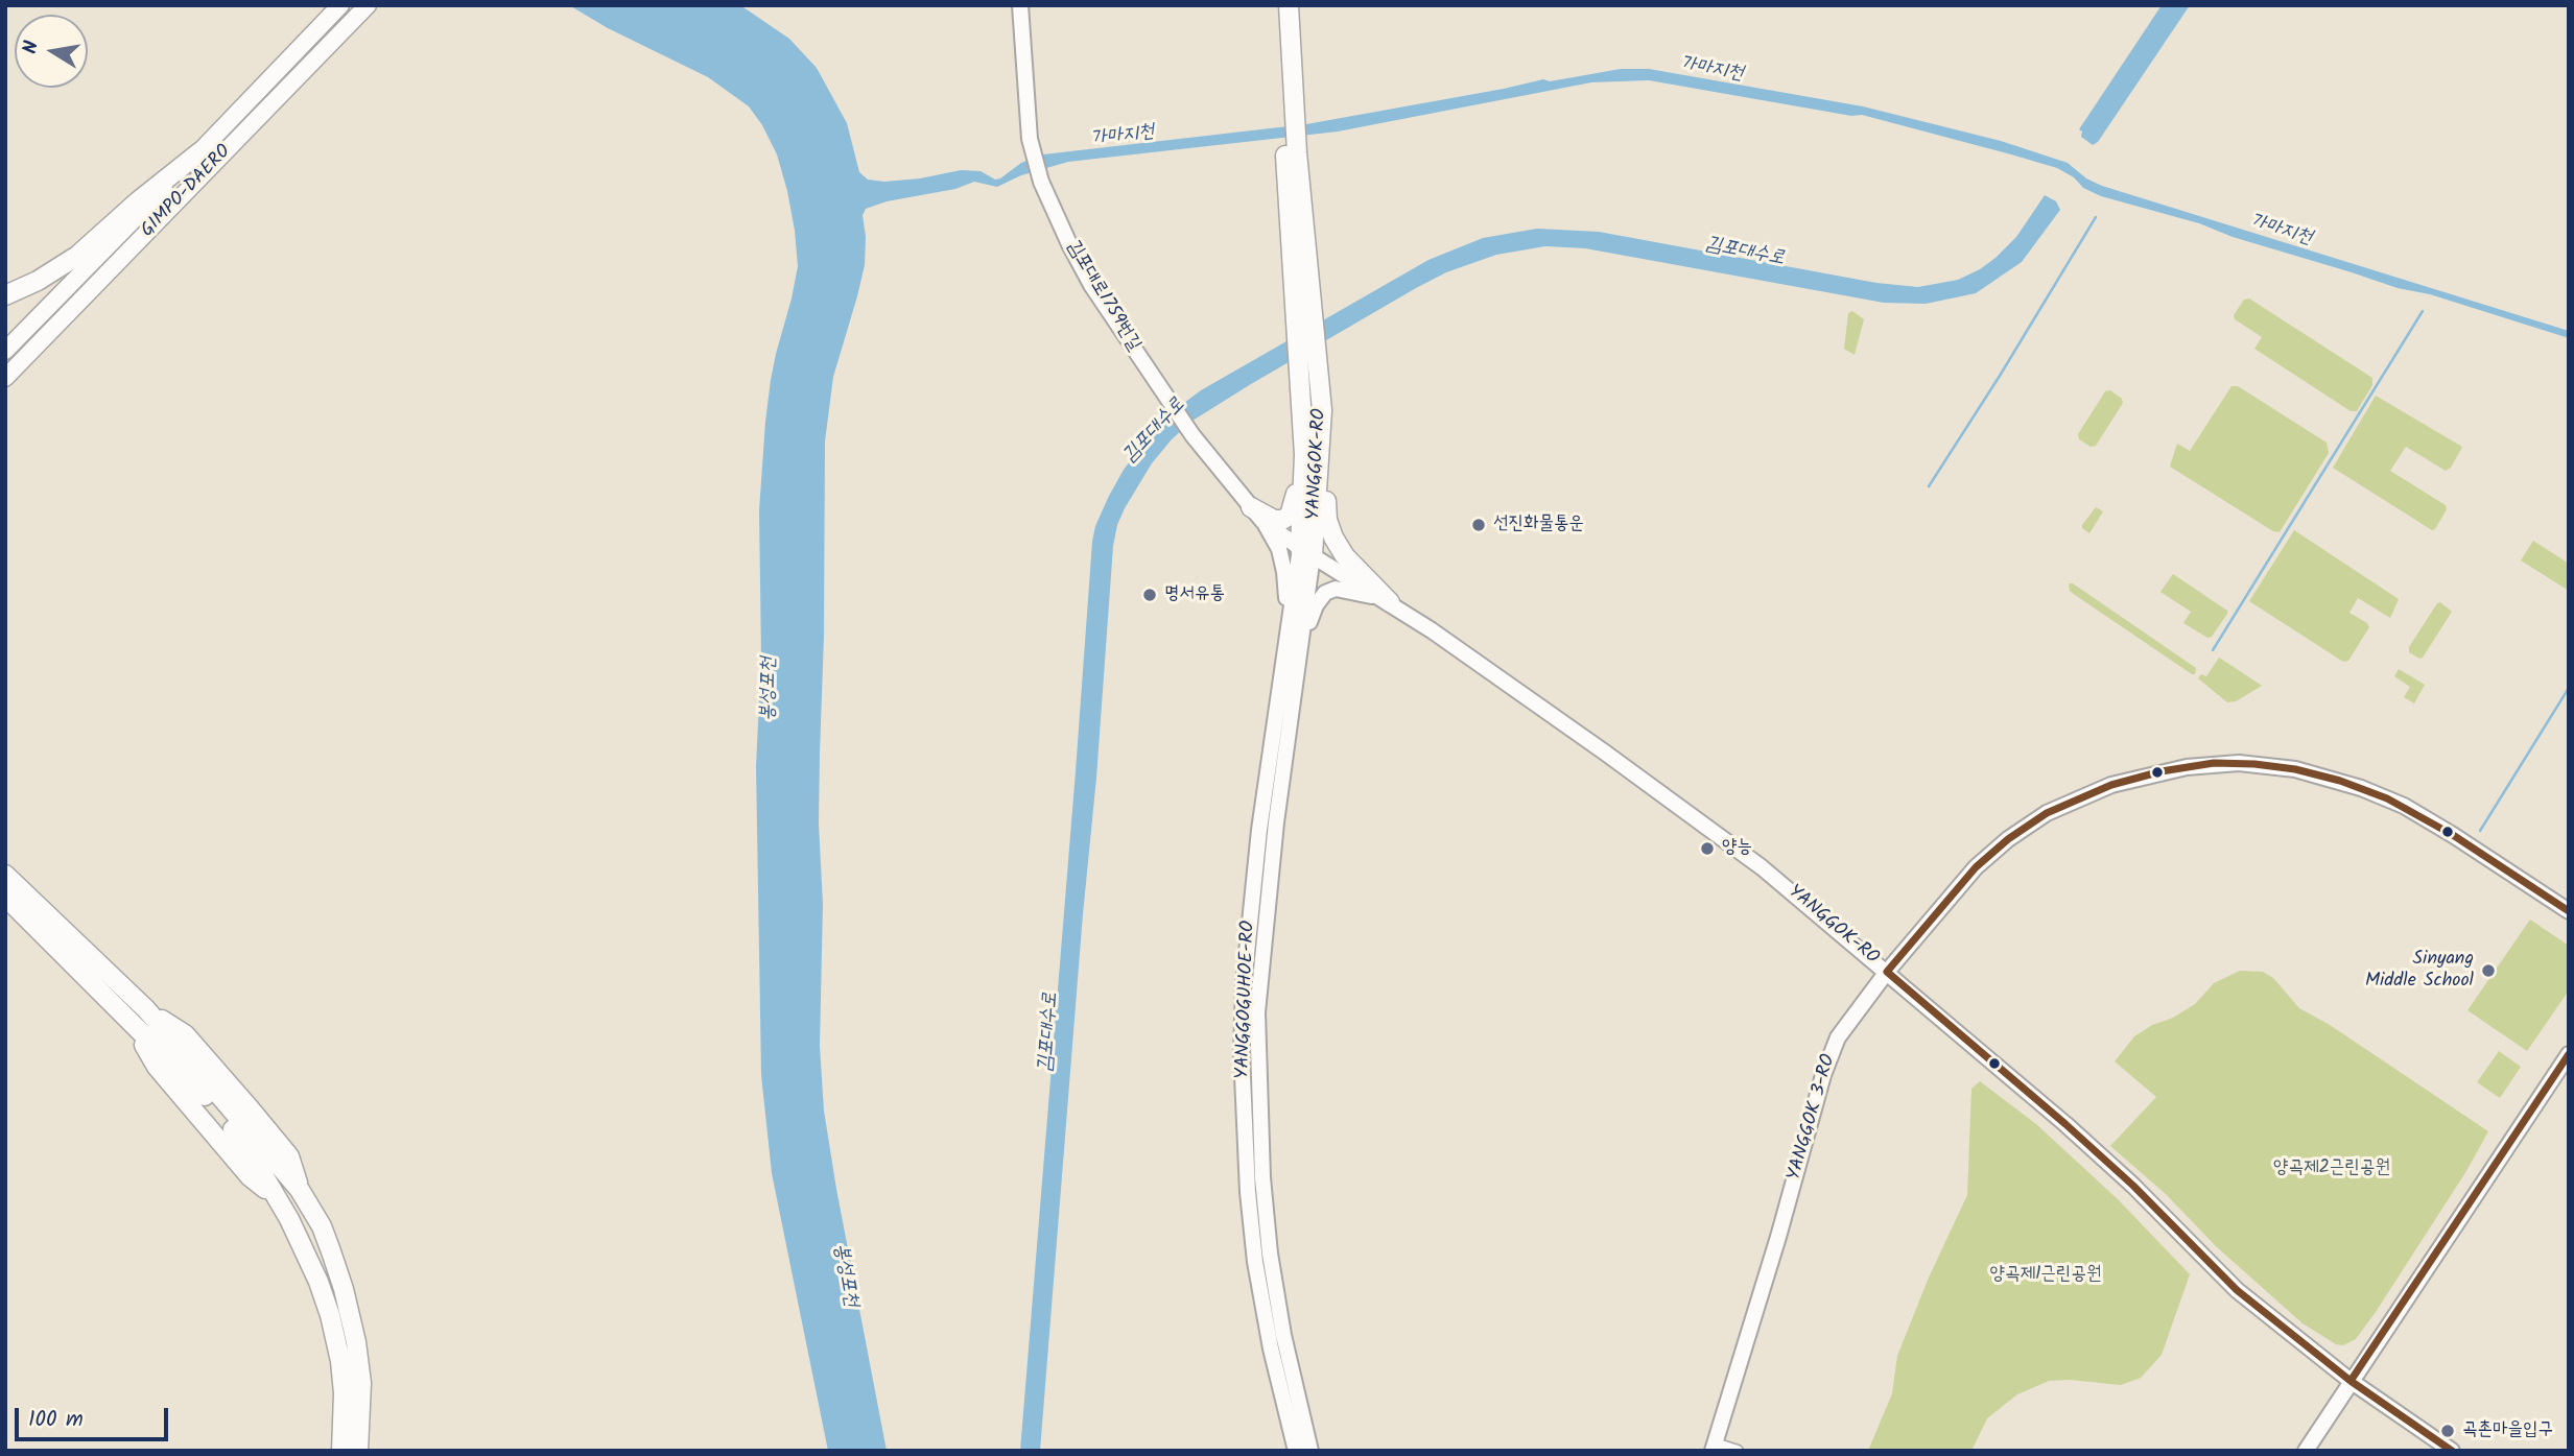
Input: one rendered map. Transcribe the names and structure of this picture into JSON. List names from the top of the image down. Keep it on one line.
{"streets":{"highway":["YANGGOK-RO"],"main road":["GIMPO-DAERO"],"street":["김포대로1759번길","YANGGOGUHOE-RO","YANGGOK 3-RO"]},"crossings":[["YANGGOK-RO","YANGGOGUHOE-RO"],["YANGGOK-RO","YANGGOK 3-RO"]],"water":["가마지천","김포대수로","봉성포천"],"parks":["양곡제2근린공원","양곡제1근린공원"],"places":["선진화물통운","명서유통","양능","Sinyang Middle School","곡촌마을입구"],"scale_bar":"100 m","north":"left"}
